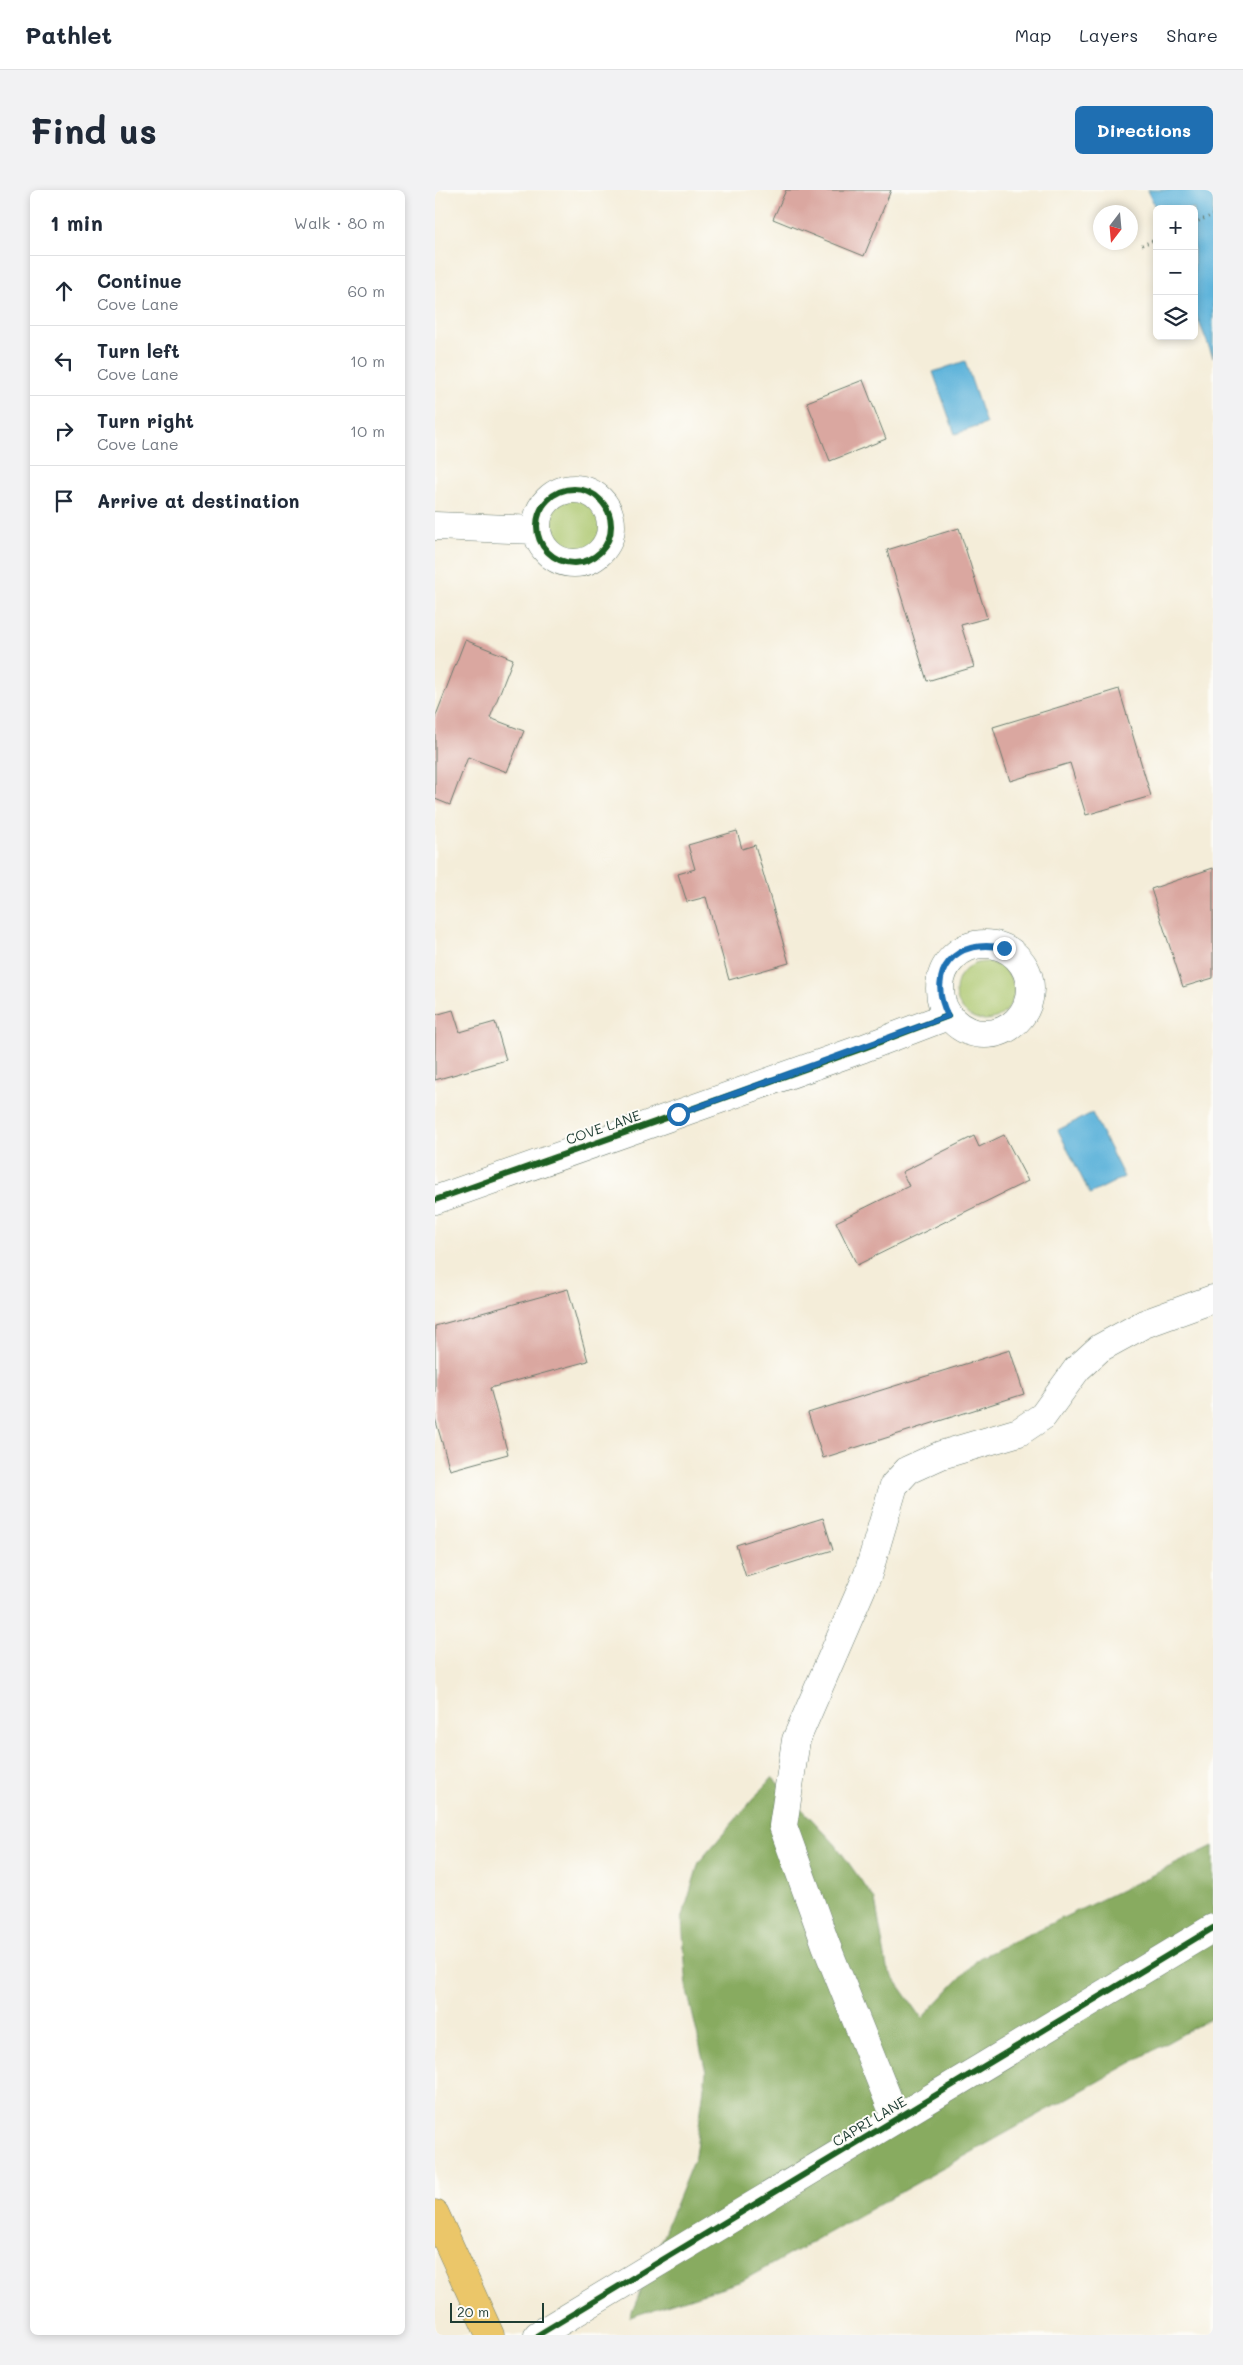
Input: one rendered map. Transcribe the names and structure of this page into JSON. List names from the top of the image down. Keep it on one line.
{"streets":{"street":["COVE LANE","CAPRI LANE"]},"scale_bar":"20 m","north":"bottom","page":{"header":"Pathlet","nav":["Map","Layers","Share"],"buttons":"Directions","title":"Find us","heading":["1 min","Walk · 80 m"],"map_buttons":["+","−"],"list":[["Continue","Cove Lane","60 m"],["Turn left","Cove Lane","10 m"],["Turn right","Cove Lane","10 m"],"Arrive at destination"],"scale":"20 m"}}
